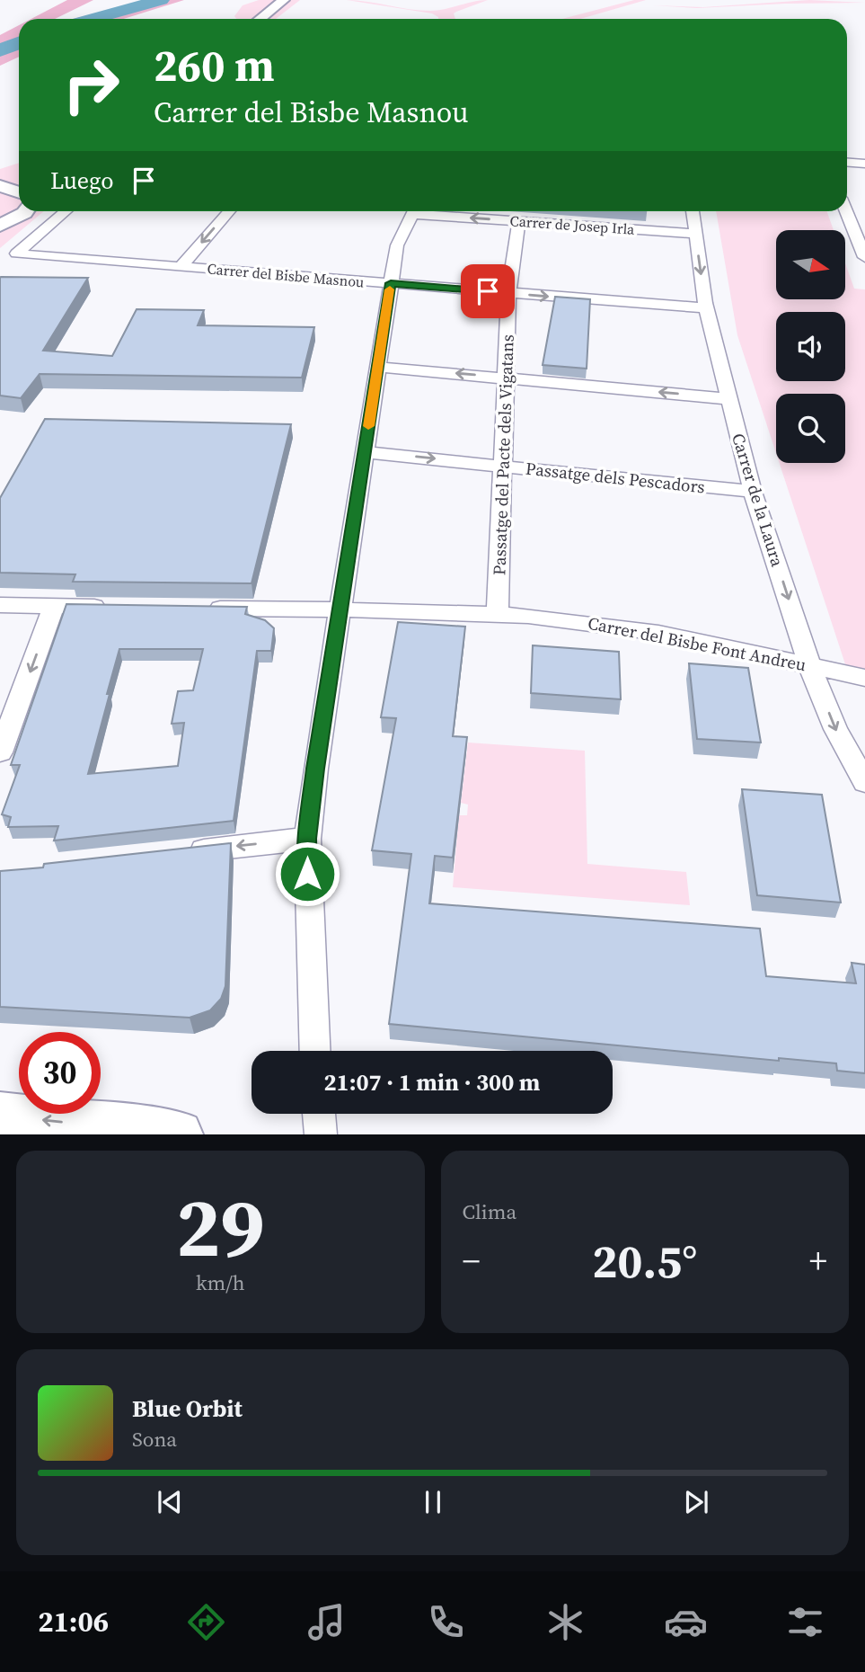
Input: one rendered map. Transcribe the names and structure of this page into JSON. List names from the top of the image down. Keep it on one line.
{"streets":{"street":["Carrer de Josep Irla","Carrer del Bisbe Masnou","Passatge del Pacte dels Vigatans","Passatge dels Pescadors","Carrer de la Laura","Carrer del Bisbe Font Andreu"]},"crossings":[["Carrer de Josep Irla","Passatge del Pacte dels Vigatans"],["Carrer de Josep Irla","Carrer de la Laura"],["Carrer del Bisbe Masnou","Passatge del Pacte dels Vigatans"],["Carrer del Bisbe Masnou","Carrer de la Laura"],["Passatge del Pacte dels Vigatans","Passatge dels Pescadors"],["Passatge del Pacte dels Vigatans","Carrer del Bisbe Font Andreu"],["Passatge dels Pescadors","Carrer de la Laura"],["Carrer de la Laura","Carrer del Bisbe Font Andreu"]],"one_way":["Carrer de la Laura"],"north":"right","page":{"turn":["260 m","Carrer del Bisbe Masnou"],"then":"Luego","limit":"30","trip":"21:07 · 1 min · 300 m","tile":[["29","km/h"],"Clima"],"heat":["−","20.5°","+"],"song":["Blue Orbit","Sona"],"tabs":"21:06"}}
